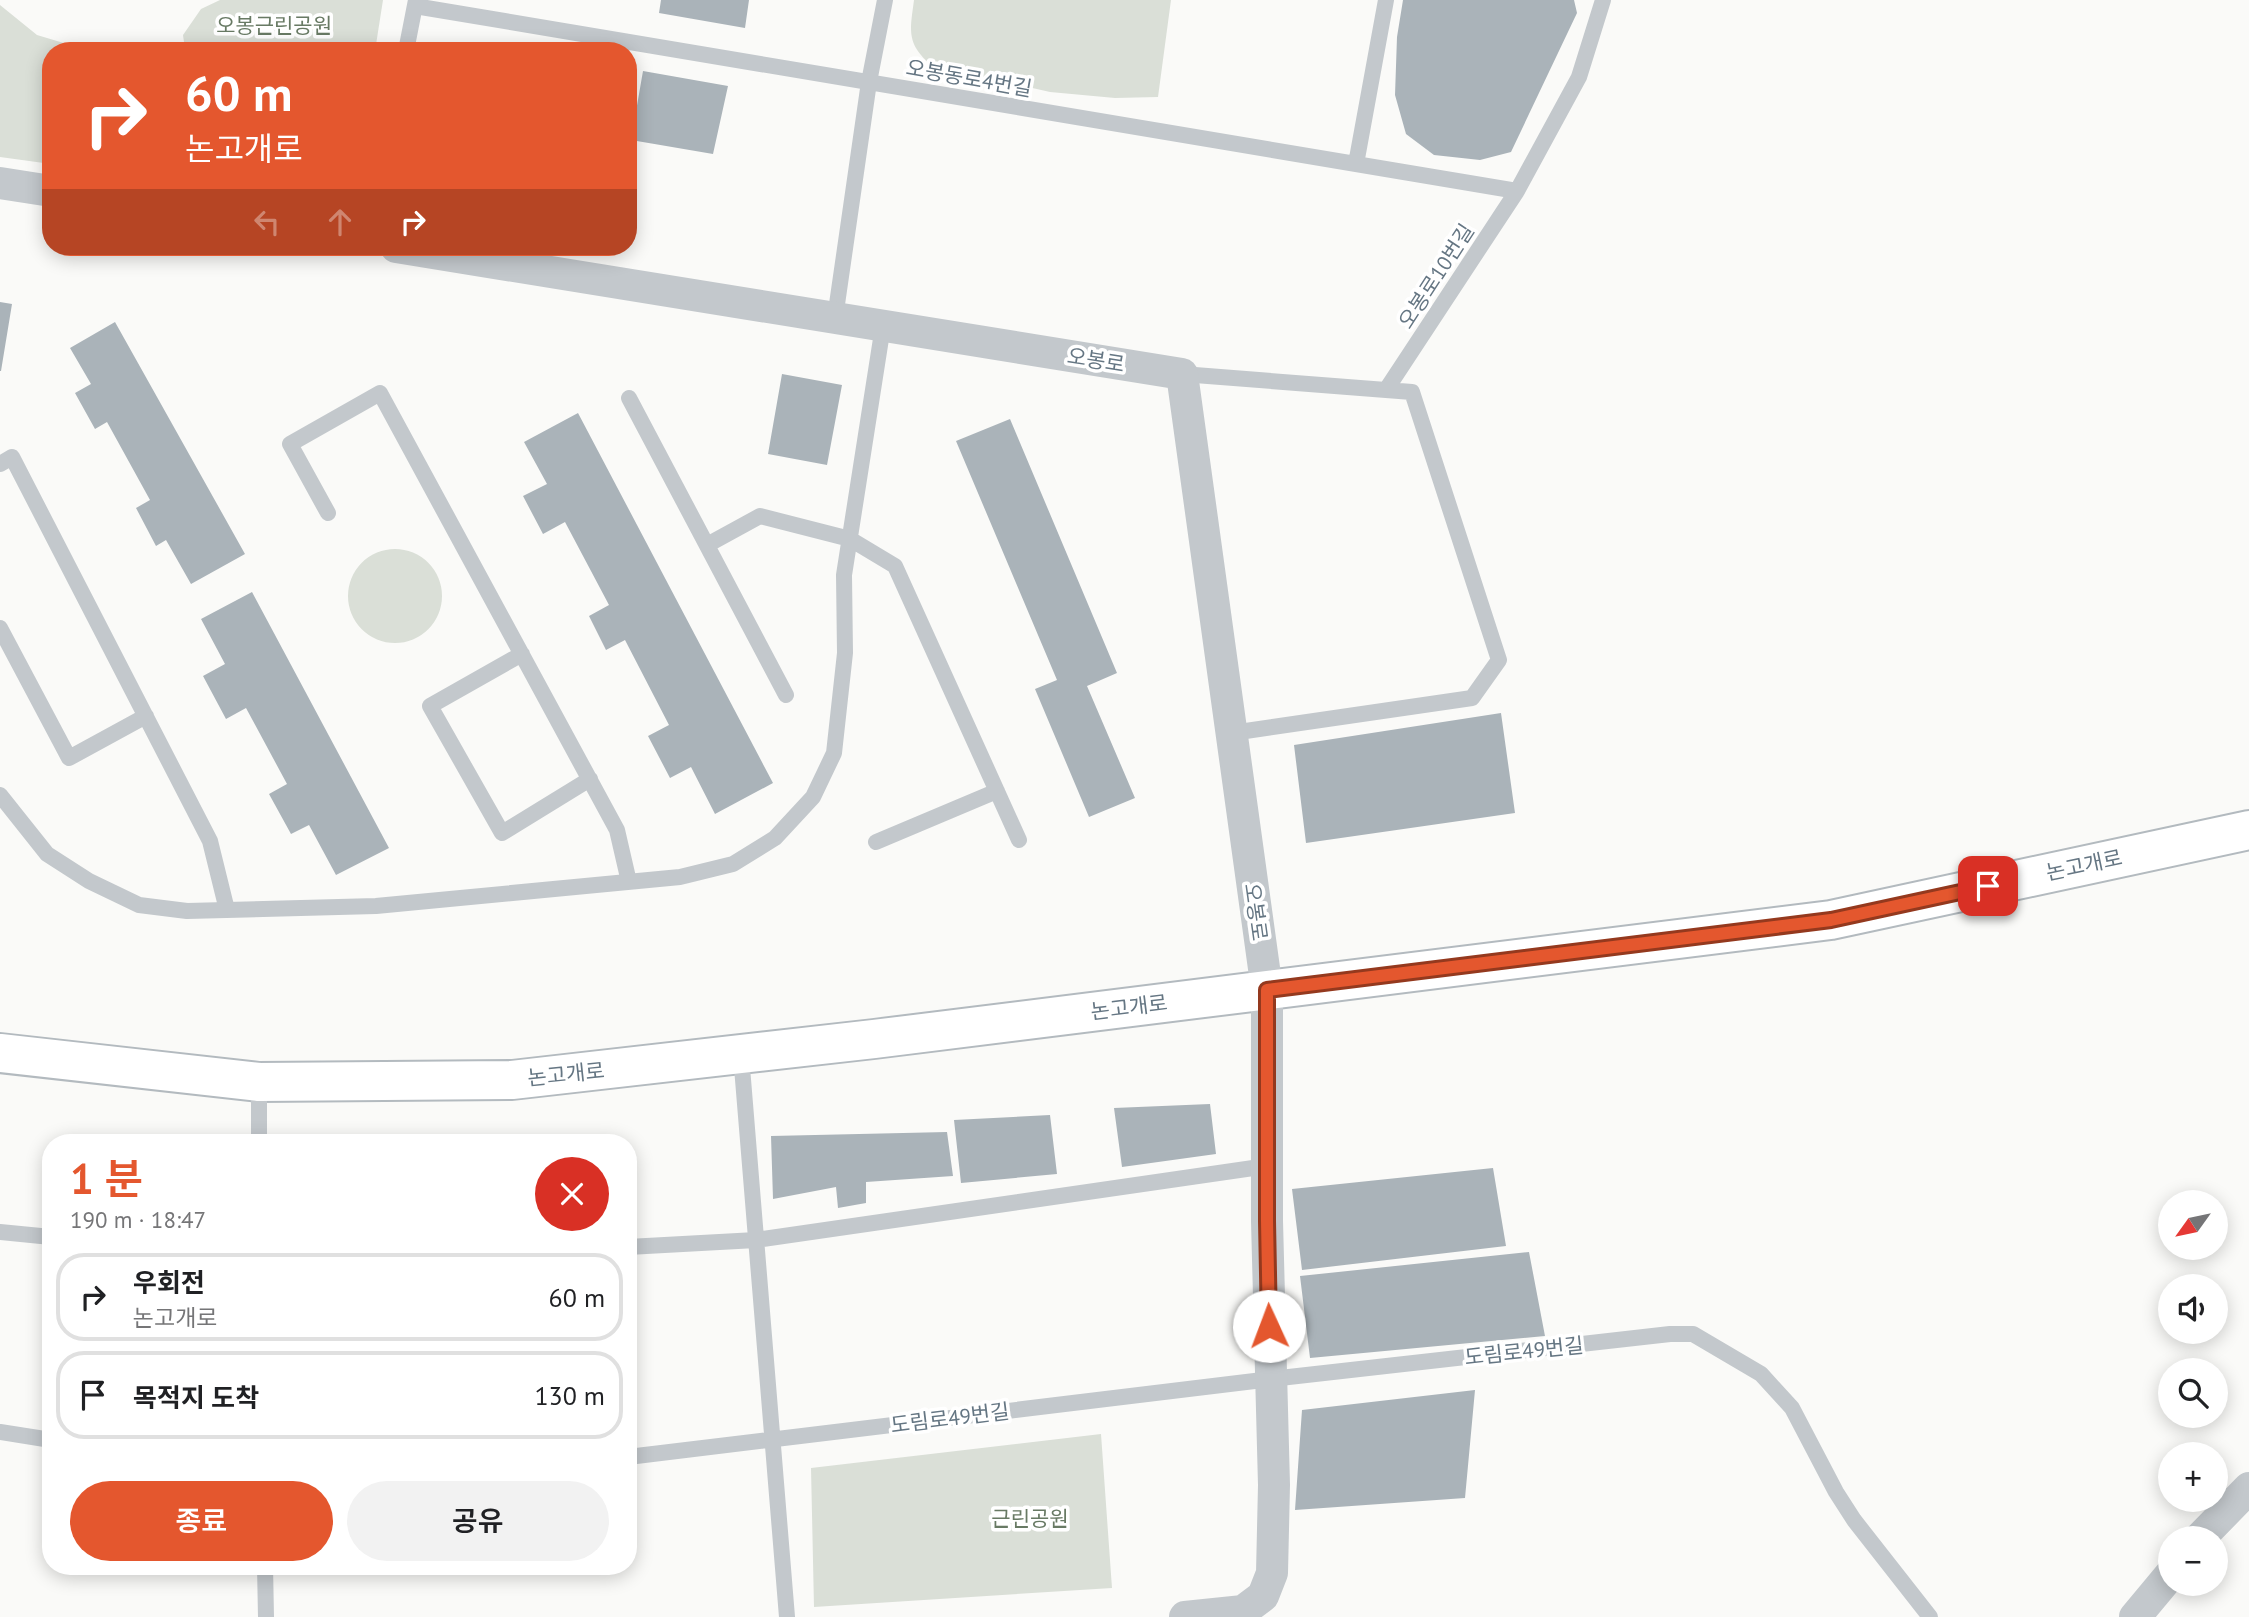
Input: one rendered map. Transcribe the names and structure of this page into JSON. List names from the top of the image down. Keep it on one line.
{"streets":{"main road":["논고개로"],"street":["오봉로"],"lane":["오봉동로4번길","오봉로10번길","도림로49번길"]},"crossings":[["오봉동로4번길","오봉로10번길"],["오봉로","논고개로"]],"parks":["오봉근린공원","근린공원"],"north":"bottom left","page":{"turn":["60 m","논고개로"],"heading":["1 분","190 m · 18:47"],"map_buttons":["+","−"],"list":[{"name":"우회전","note":"논고개로","value":"60 m"},{"name":"목적지 도착","value":"130 m"}],"buttons":["종료","공유"]}}
